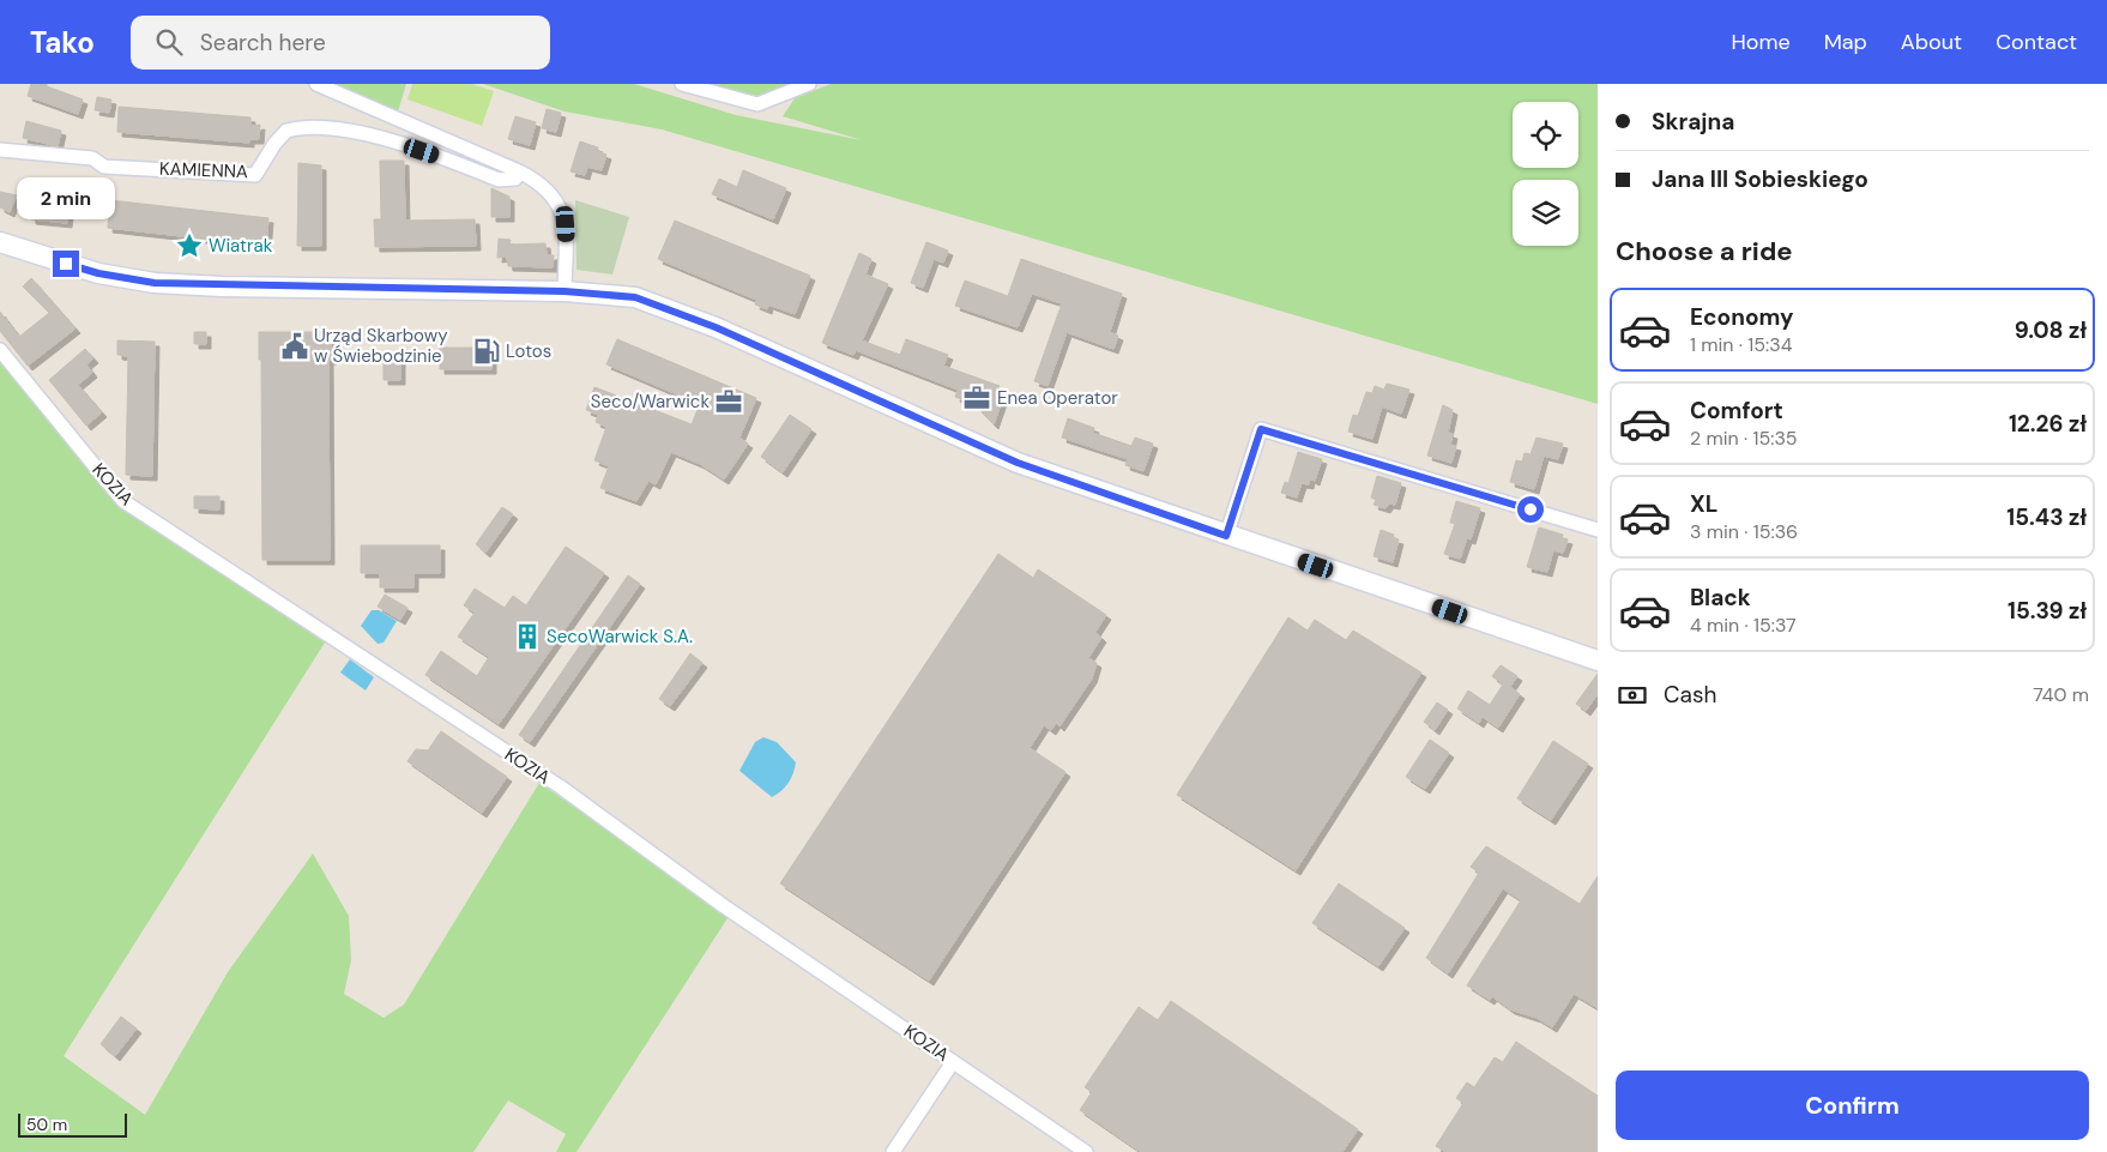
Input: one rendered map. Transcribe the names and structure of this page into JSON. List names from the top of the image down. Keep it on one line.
{"streets":{"street":["KAMIENNA","KOZIA"]},"places":{"place":["Wiatrak"],"public building":["Urząd Skarbowy w Świebodzinie"],"fuel station":["Lotos"],"office":["Enea Operator","Seco/Warwick"],"building":["SecoWarwick S.A."]},"scale_bar":"50 m","page":{"header":"Tako","search":"Search here","nav":["Home","Map","About","Contact"],"banner":["Skrajna","Jana III Sobieskiego"],"bubble":"2 min","heading":"Choose a ride","list":[{"name":"Economy","note":"1 min · 15:34","value":"9.08 zł"},{"name":"Comfort","note":"2 min · 15:35","value":"12.26 zł"},{"name":"XL","note":"3 min · 15:36","value":"15.43 zł"},{"name":"Black","note":"4 min · 15:37","value":"15.39 zł"}],"pay":["Cash","740 m"],"buttons":"Confirm","scale":"50 m"}}
